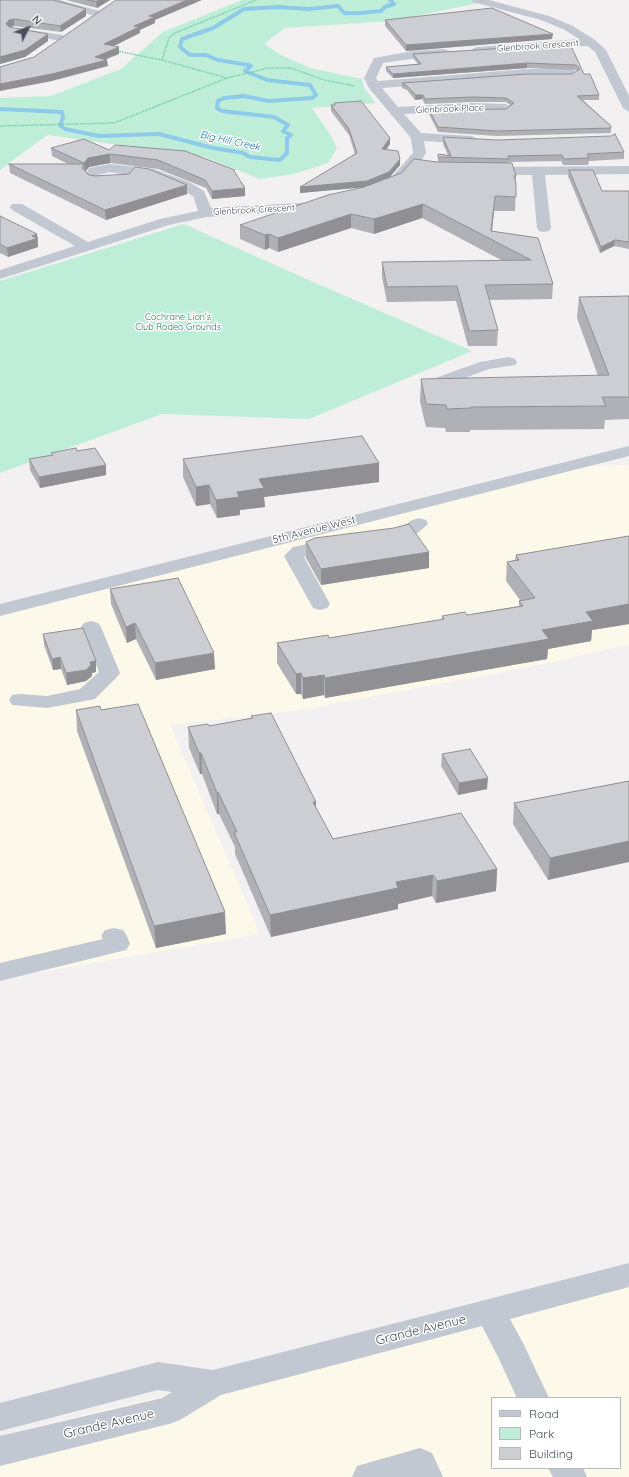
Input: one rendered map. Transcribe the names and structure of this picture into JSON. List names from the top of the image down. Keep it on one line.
{"streets":{"street":["Glenbrook Crescent","Glenbrook Place","5th Avenue West","Grande Avenue"]},"water":["Big Hill Creek"],"parks":["Cochrane Lion's Club Rodeo Grounds"],"legend":["Road","Park","Building"],"north":"top right"}
